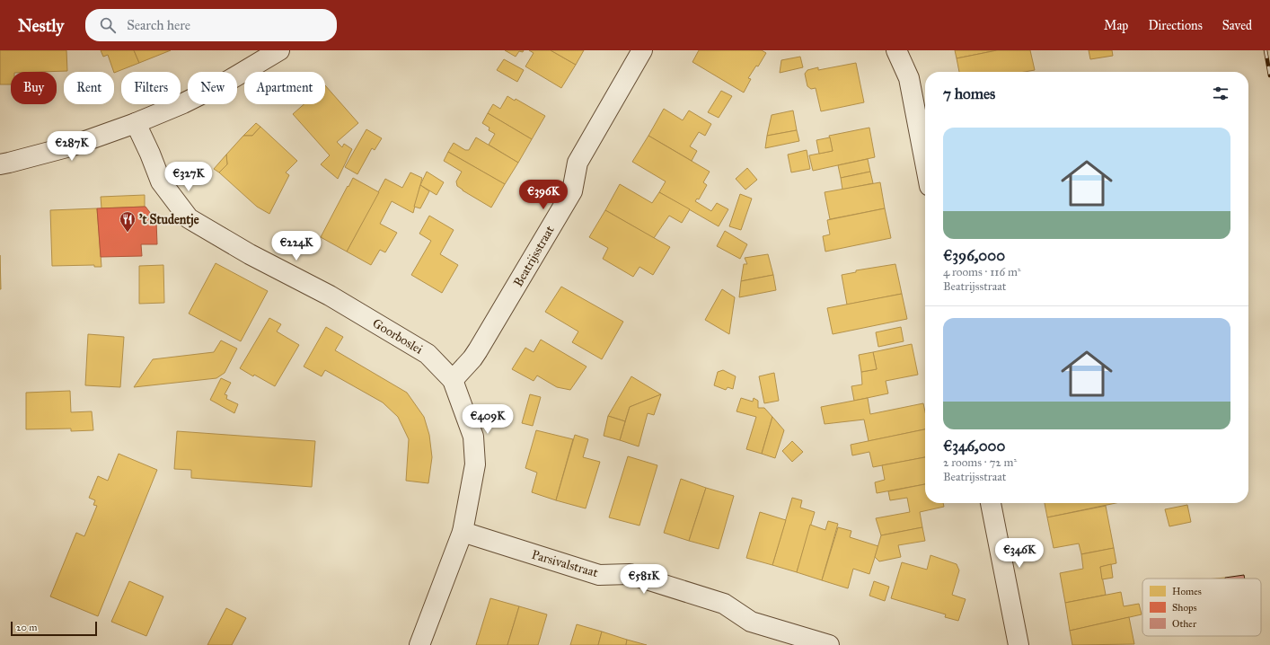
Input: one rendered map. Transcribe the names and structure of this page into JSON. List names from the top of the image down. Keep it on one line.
{"streets":{"street":["Beatrijsstraat","Goorboslei","Parsivalstraat"]},"crossings":[["Beatrijsstraat","Goorboslei"],["Goorboslei","Parsivalstraat"]],"places":{"restaurant":["'t Studentje"]},"legend":["Homes","Shops","Other"],"scale_bar":"20 m","page":{"header":"Nestly","search":"Search here","nav":["Map","Directions","Saved"],"chip":["Buy","Rent","Filters","New","Apartment"],"heading":"7 homes","list":[{"name":"€396,000","note":"4 rooms · 116 m² · Beatrijsstraat"},{"name":"€346,000","note":"2 rooms · 72 m² · Beatrijsstraat"}],"price":["€287K","€327K","€396K","€224K","€409K","€346K","€581K"],"scale":"20 m"}}
